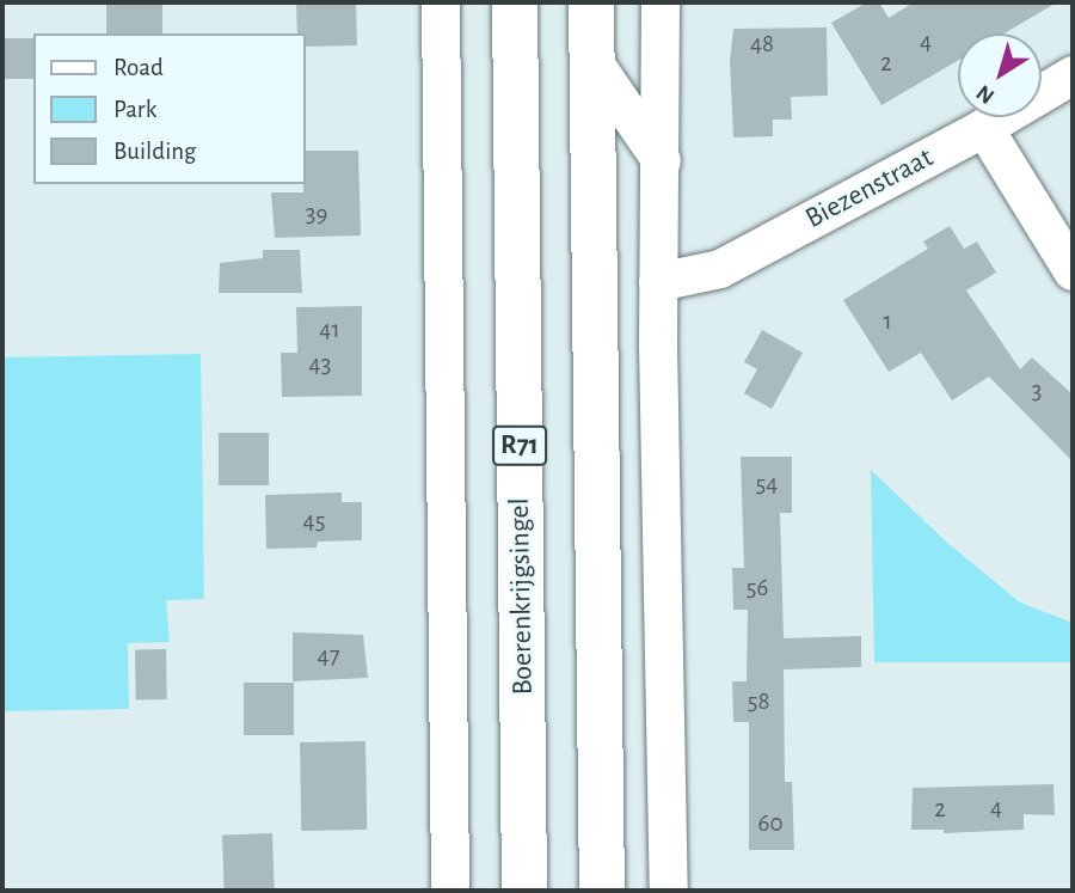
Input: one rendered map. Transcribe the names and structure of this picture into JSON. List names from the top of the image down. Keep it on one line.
{"streets":{"highway":["R71","Boerenkrijgsingel"],"street":["Biezenstraat"]},"house_numbers":["4","48","2","39","1","41","43","3","54","45","56","47","58","4","2","60"],"legend":["Road","Park","Building"],"north":"bottom left"}
